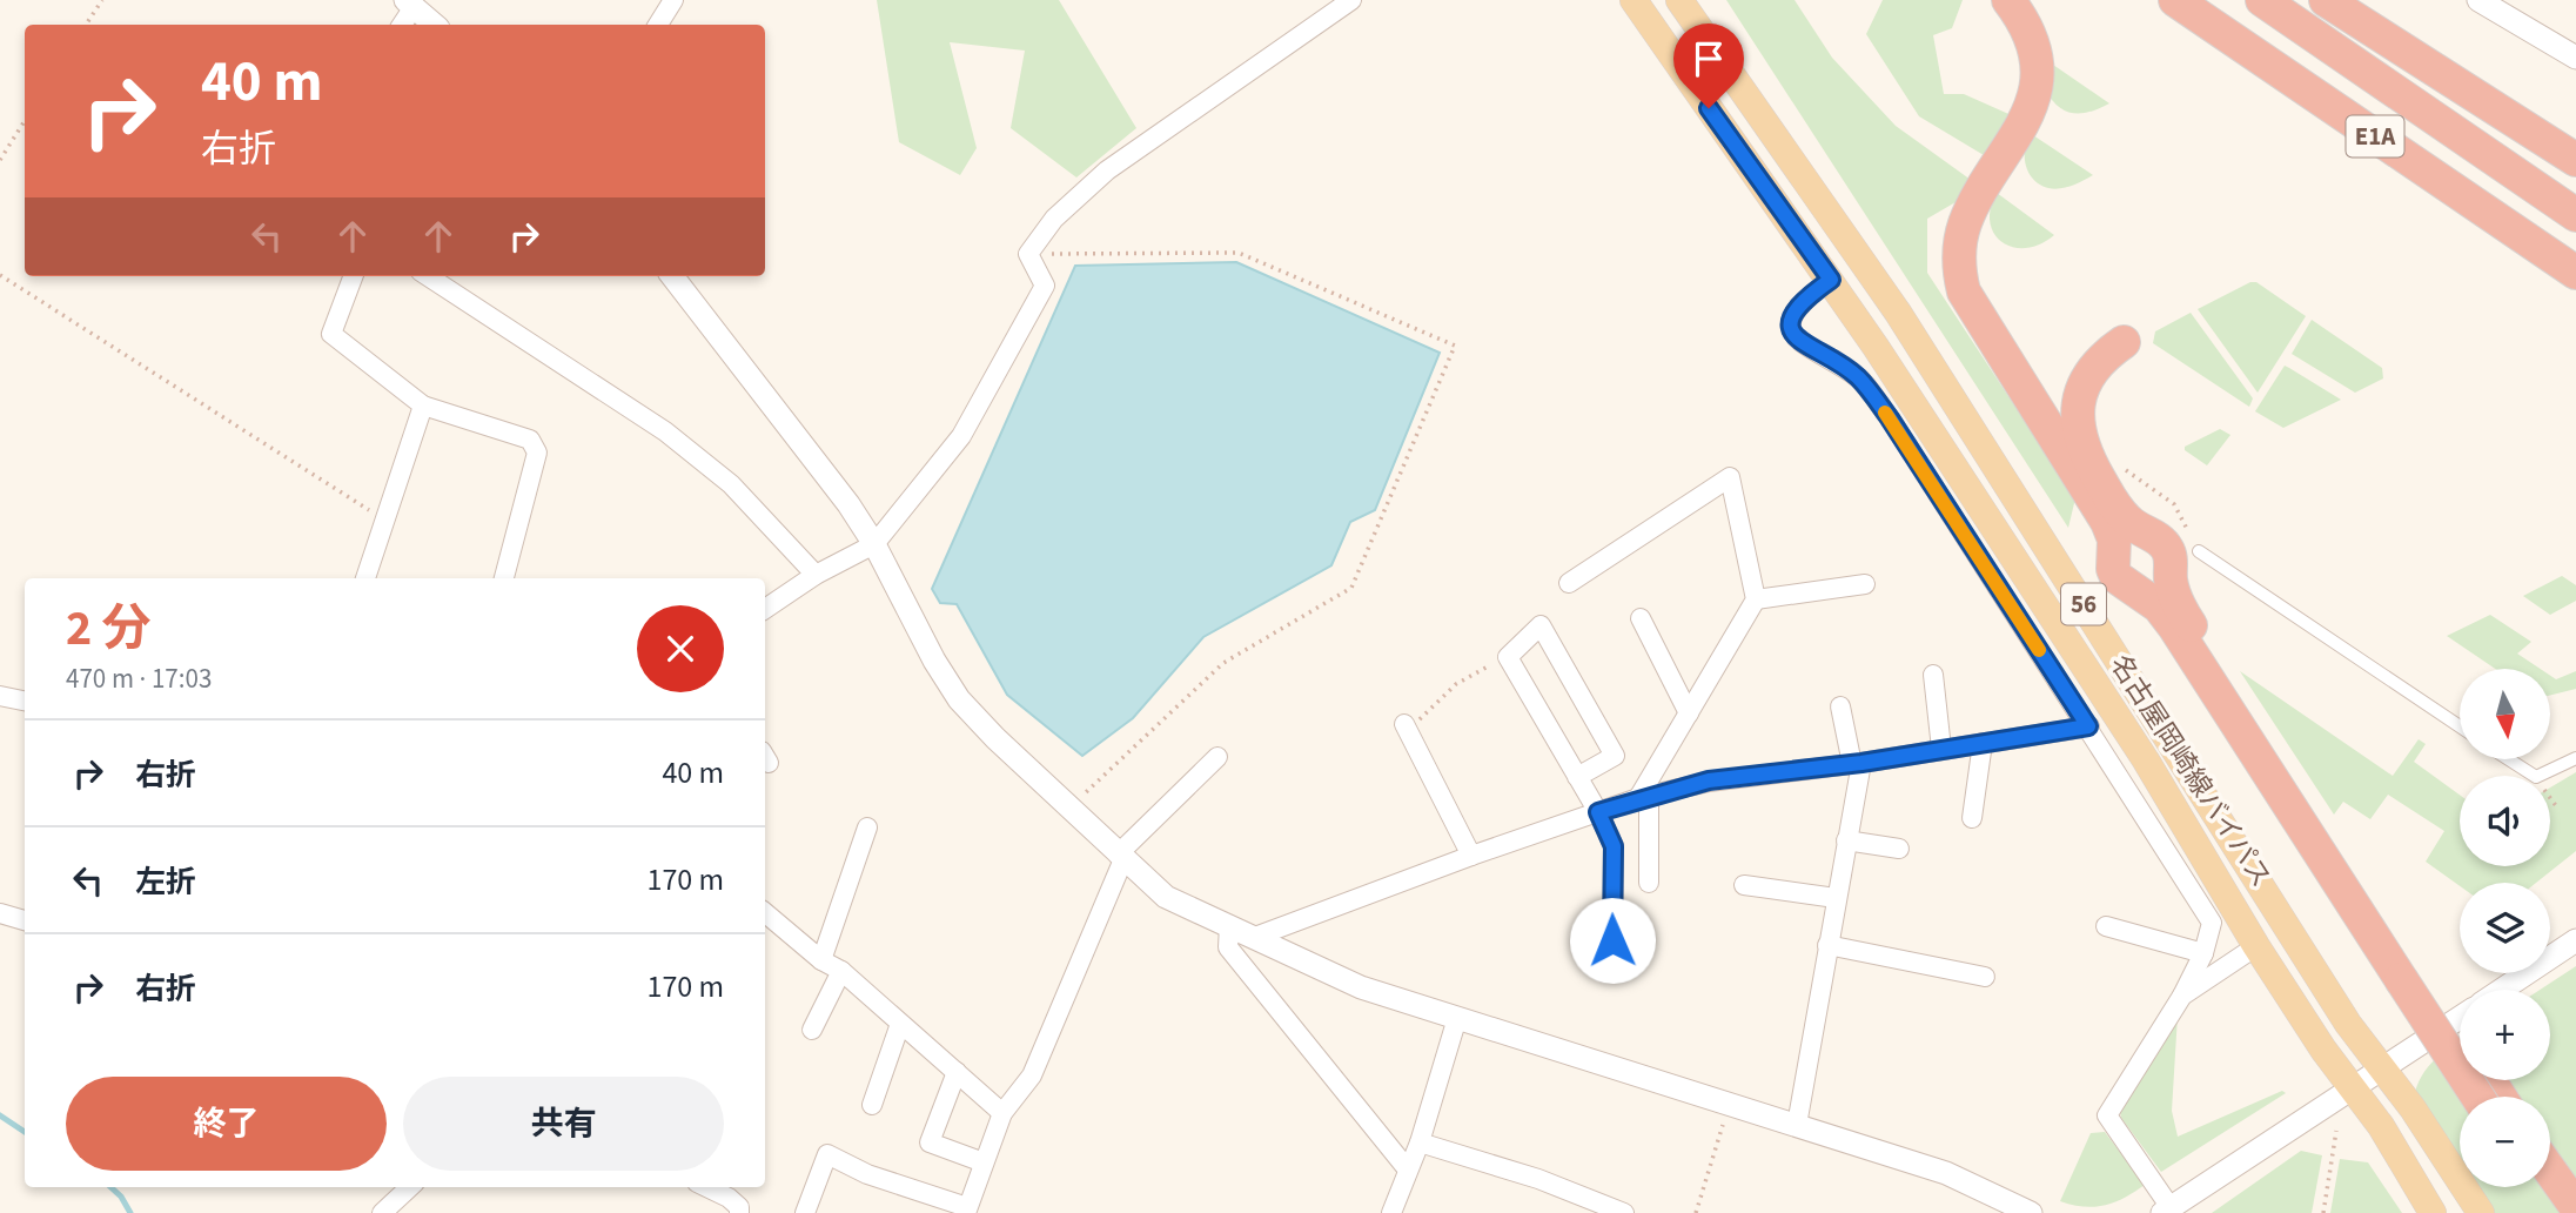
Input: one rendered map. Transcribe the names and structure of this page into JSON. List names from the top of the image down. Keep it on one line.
{"streets":{"highway":["E1A"],"main road":["56","名古屋岡崎線バイパス"]},"north":"bottom","page":{"turn":["40 m","右折"],"heading":["2 分","470 m · 17:03"],"map_buttons":["+","−"],"list":[{"name":"右折","value":"40 m"},{"name":"左折","value":"170 m"},{"name":"右折","value":"170 m"}],"buttons":["終了","共有"]}}
